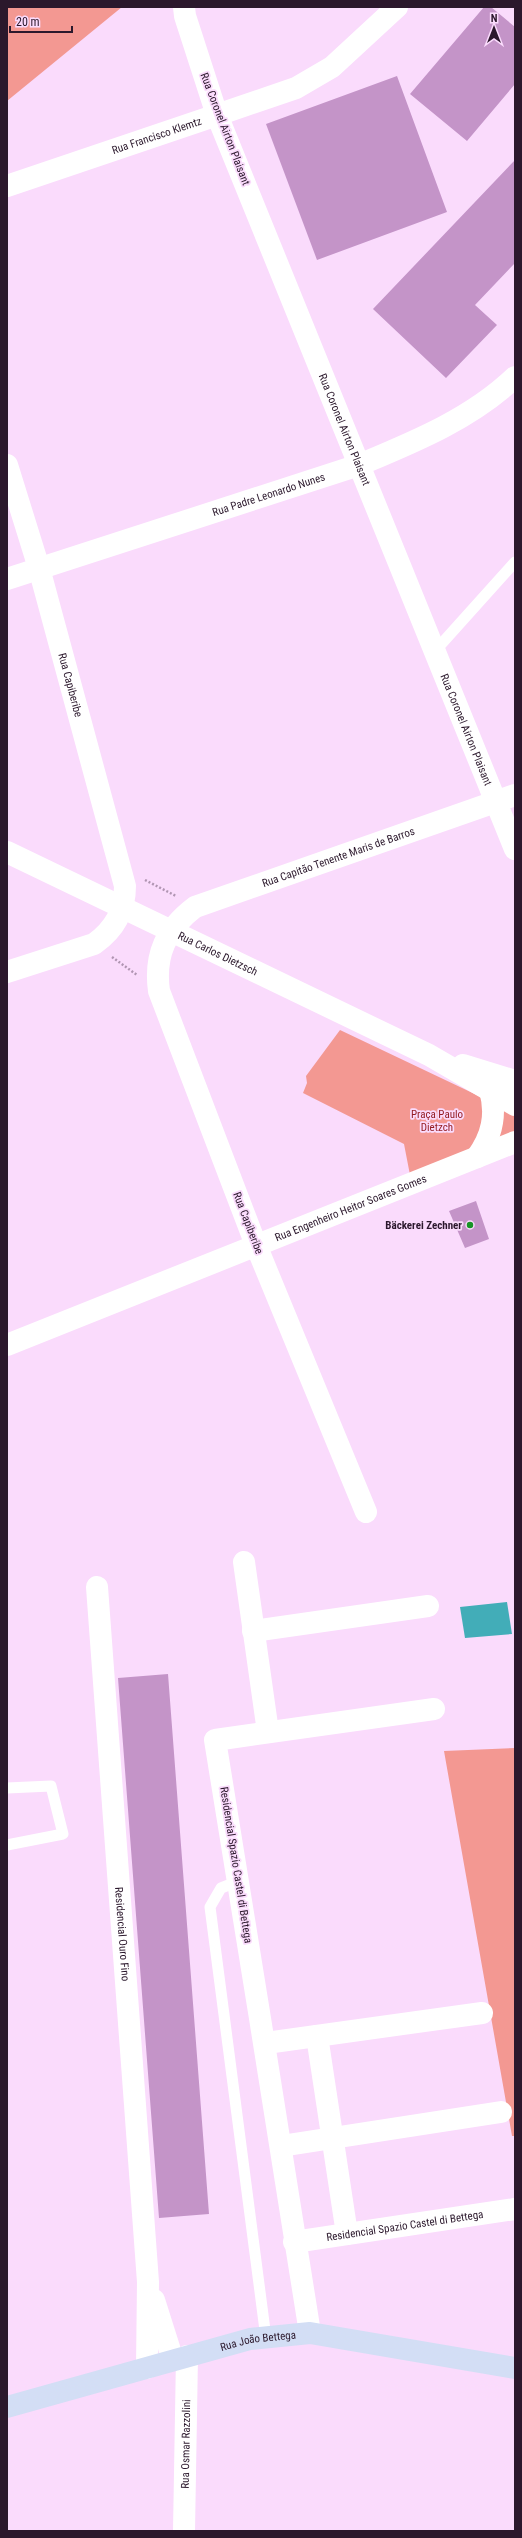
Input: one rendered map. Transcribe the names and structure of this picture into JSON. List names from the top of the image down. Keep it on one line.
{"streets":{"main road":["Rua João Bettega"],"street":["Rua Coronel Airton Plaisant","Rua Francisco Klemtz","Rua Padre Leonardo Nunes","Rua Capiberibe","Rua Capitão Tenente Maris de Barros","Rua Carlos Dietzsch","Rua Engenheiro Heitor Soares Gomes","Residencial Spazio Castel di Bettega","Residencial Ouro Fino","Rua Osmar Razzolini"]},"crossings":[["Rua Coronel Airton Plaisant","Rua Francisco Klemtz"],["Rua Coronel Airton Plaisant","Rua Padre Leonardo Nunes"],["Rua Coronel Airton Plaisant","Rua Capitão Tenente Maris de Barros"],["Rua Padre Leonardo Nunes","Rua Capiberibe"],["Rua Capiberibe","Rua Capitão Tenente Maris de Barros"],["Rua Capiberibe","Rua Carlos Dietzsch"],["Rua Capiberibe","Rua Engenheiro Heitor Soares Gomes"],["Rua Capitão Tenente Maris de Barros","Rua Carlos Dietzsch"],["Residencial Spazio Castel di Bettega","Rua João Bettega"],["Residencial Ouro Fino","Rua João Bettega"],["Residencial Ouro Fino","Rua Osmar Razzolini"],["Rua João Bettega","Rua Osmar Razzolini"]],"parks":["Praça Paulo Dietzch"],"places":["Bäckerei Zechner"],"scale_bar":"20 m","north":"top"}
